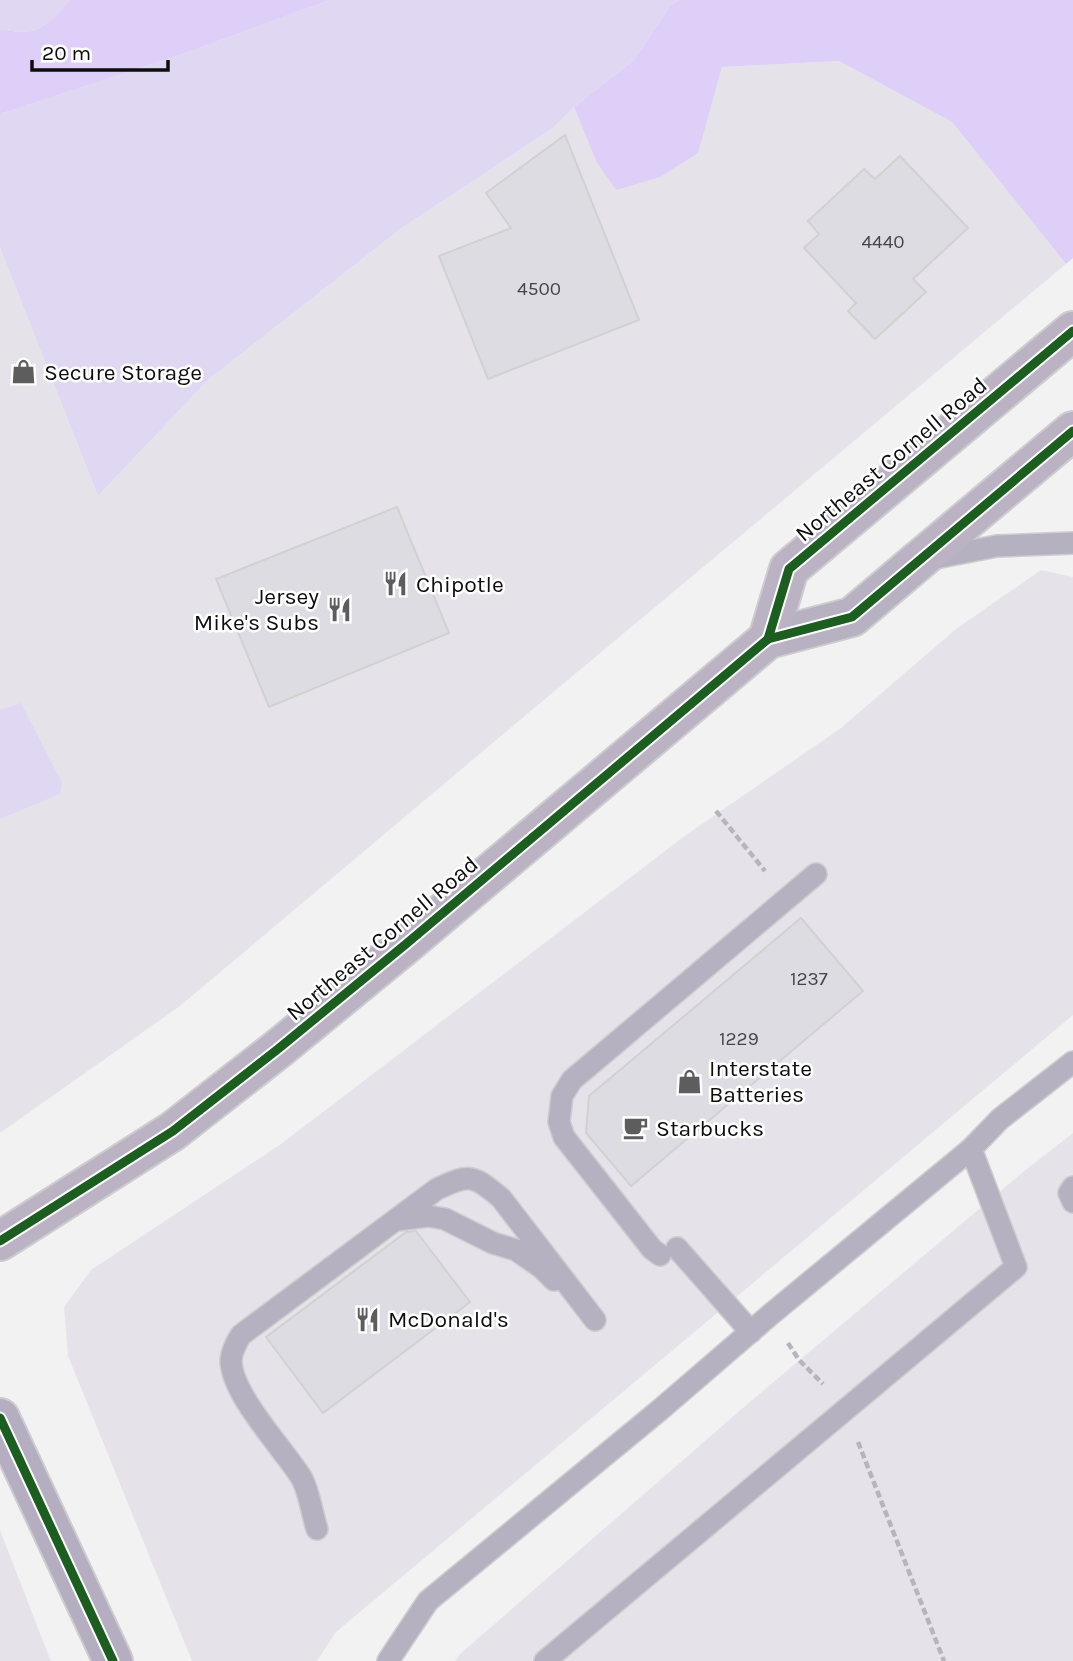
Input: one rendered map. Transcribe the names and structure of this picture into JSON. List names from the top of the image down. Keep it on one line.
{"streets":{"highway":["Northeast Cornell Road"]},"places":{"shop":["Secure Storage","Interstate Batteries"],"restaurant":["Chipotle","Jersey Mike's Subs","McDonald's"],"cafe":["Starbucks"]},"house_numbers":["4440","4500","1237","1229"],"scale_bar":"20 m"}
